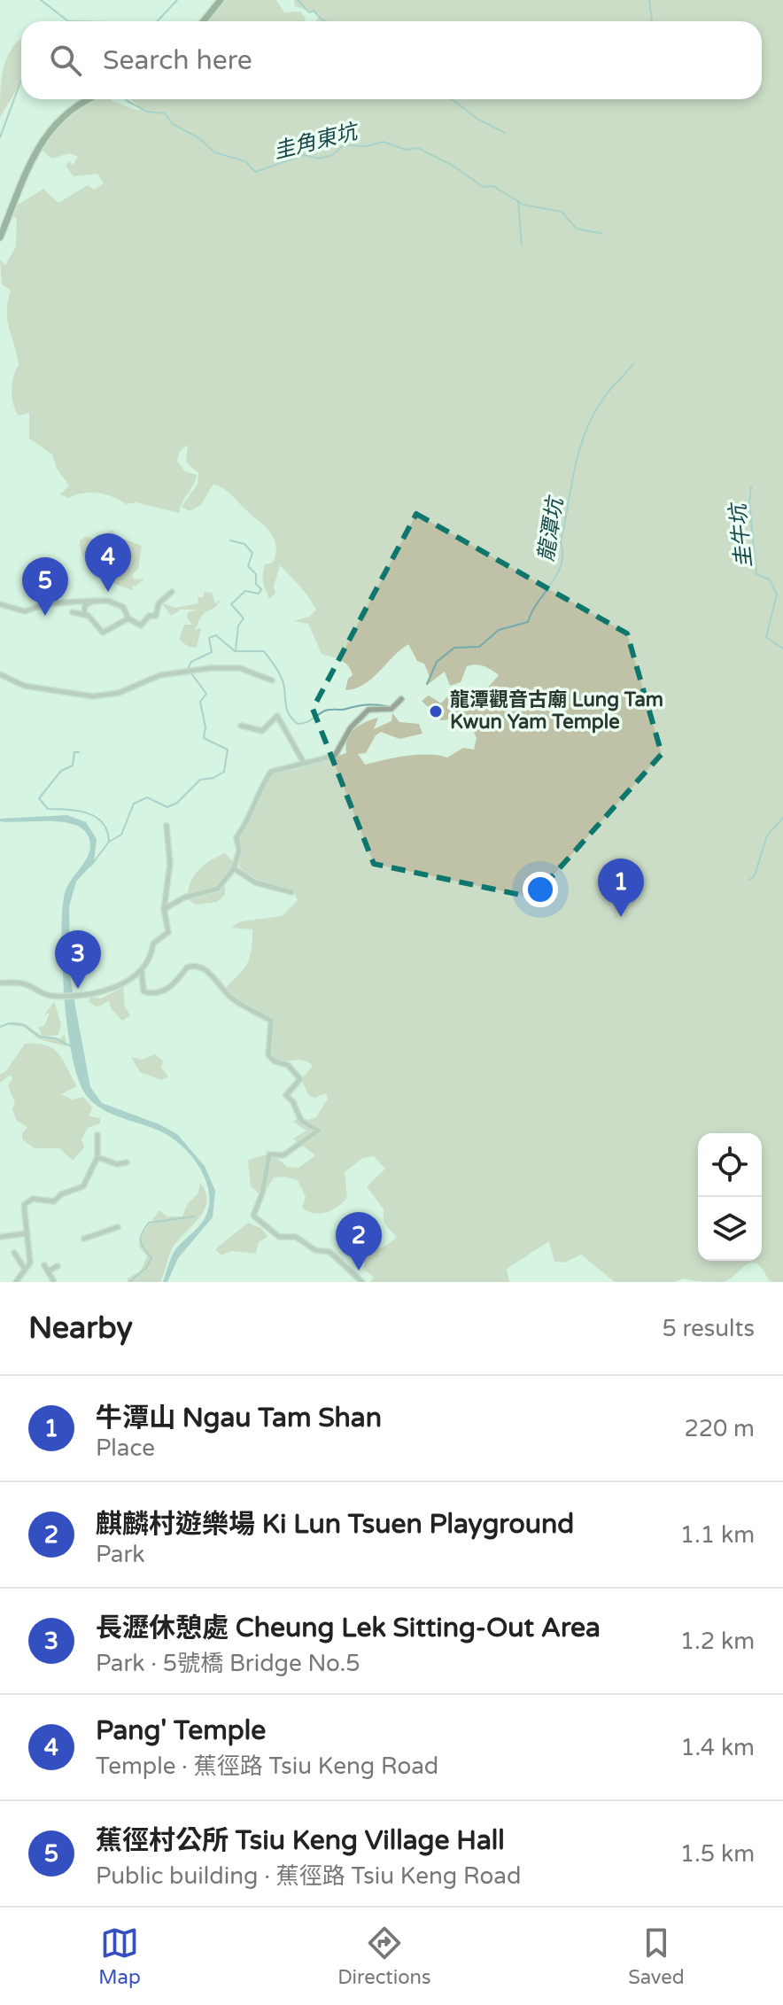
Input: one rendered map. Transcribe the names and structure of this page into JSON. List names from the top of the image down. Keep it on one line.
{"water":["圭角東坑","龍潭坑","圭牛坑"],"places":["龍潭觀音古廟 Lung Tam Kwun Yam Temple"],"page":{"search":"Search here","pins":["4","5","1","3","2"],"heading":["Nearby","5 results"],"list":[{"mark":"1","name":"牛潭山 Ngau Tam Shan","note":"Place","value":"220 m"},{"mark":"2","name":"麒麟村遊樂場 Ki Lun Tsuen Playground","note":"Park","value":"1.1 km"},{"mark":"3","name":"長瀝休憩處 Cheung Lek Sitting-Out Area","note":"Park · 5號橋 Bridge No.5","value":"1.2 km"},{"mark":"4","name":"Pang' Temple","note":"Temple · 蕉徑路 Tsiu Keng Road","value":"1.4 km"},{"mark":"5","name":"蕉徑村公所 Tsiu Keng Village Hall","note":"Public building · 蕉徑路 Tsiu Keng Road","value":"1.5 km"}],"nav":["Map","Directions","Saved"]}}
